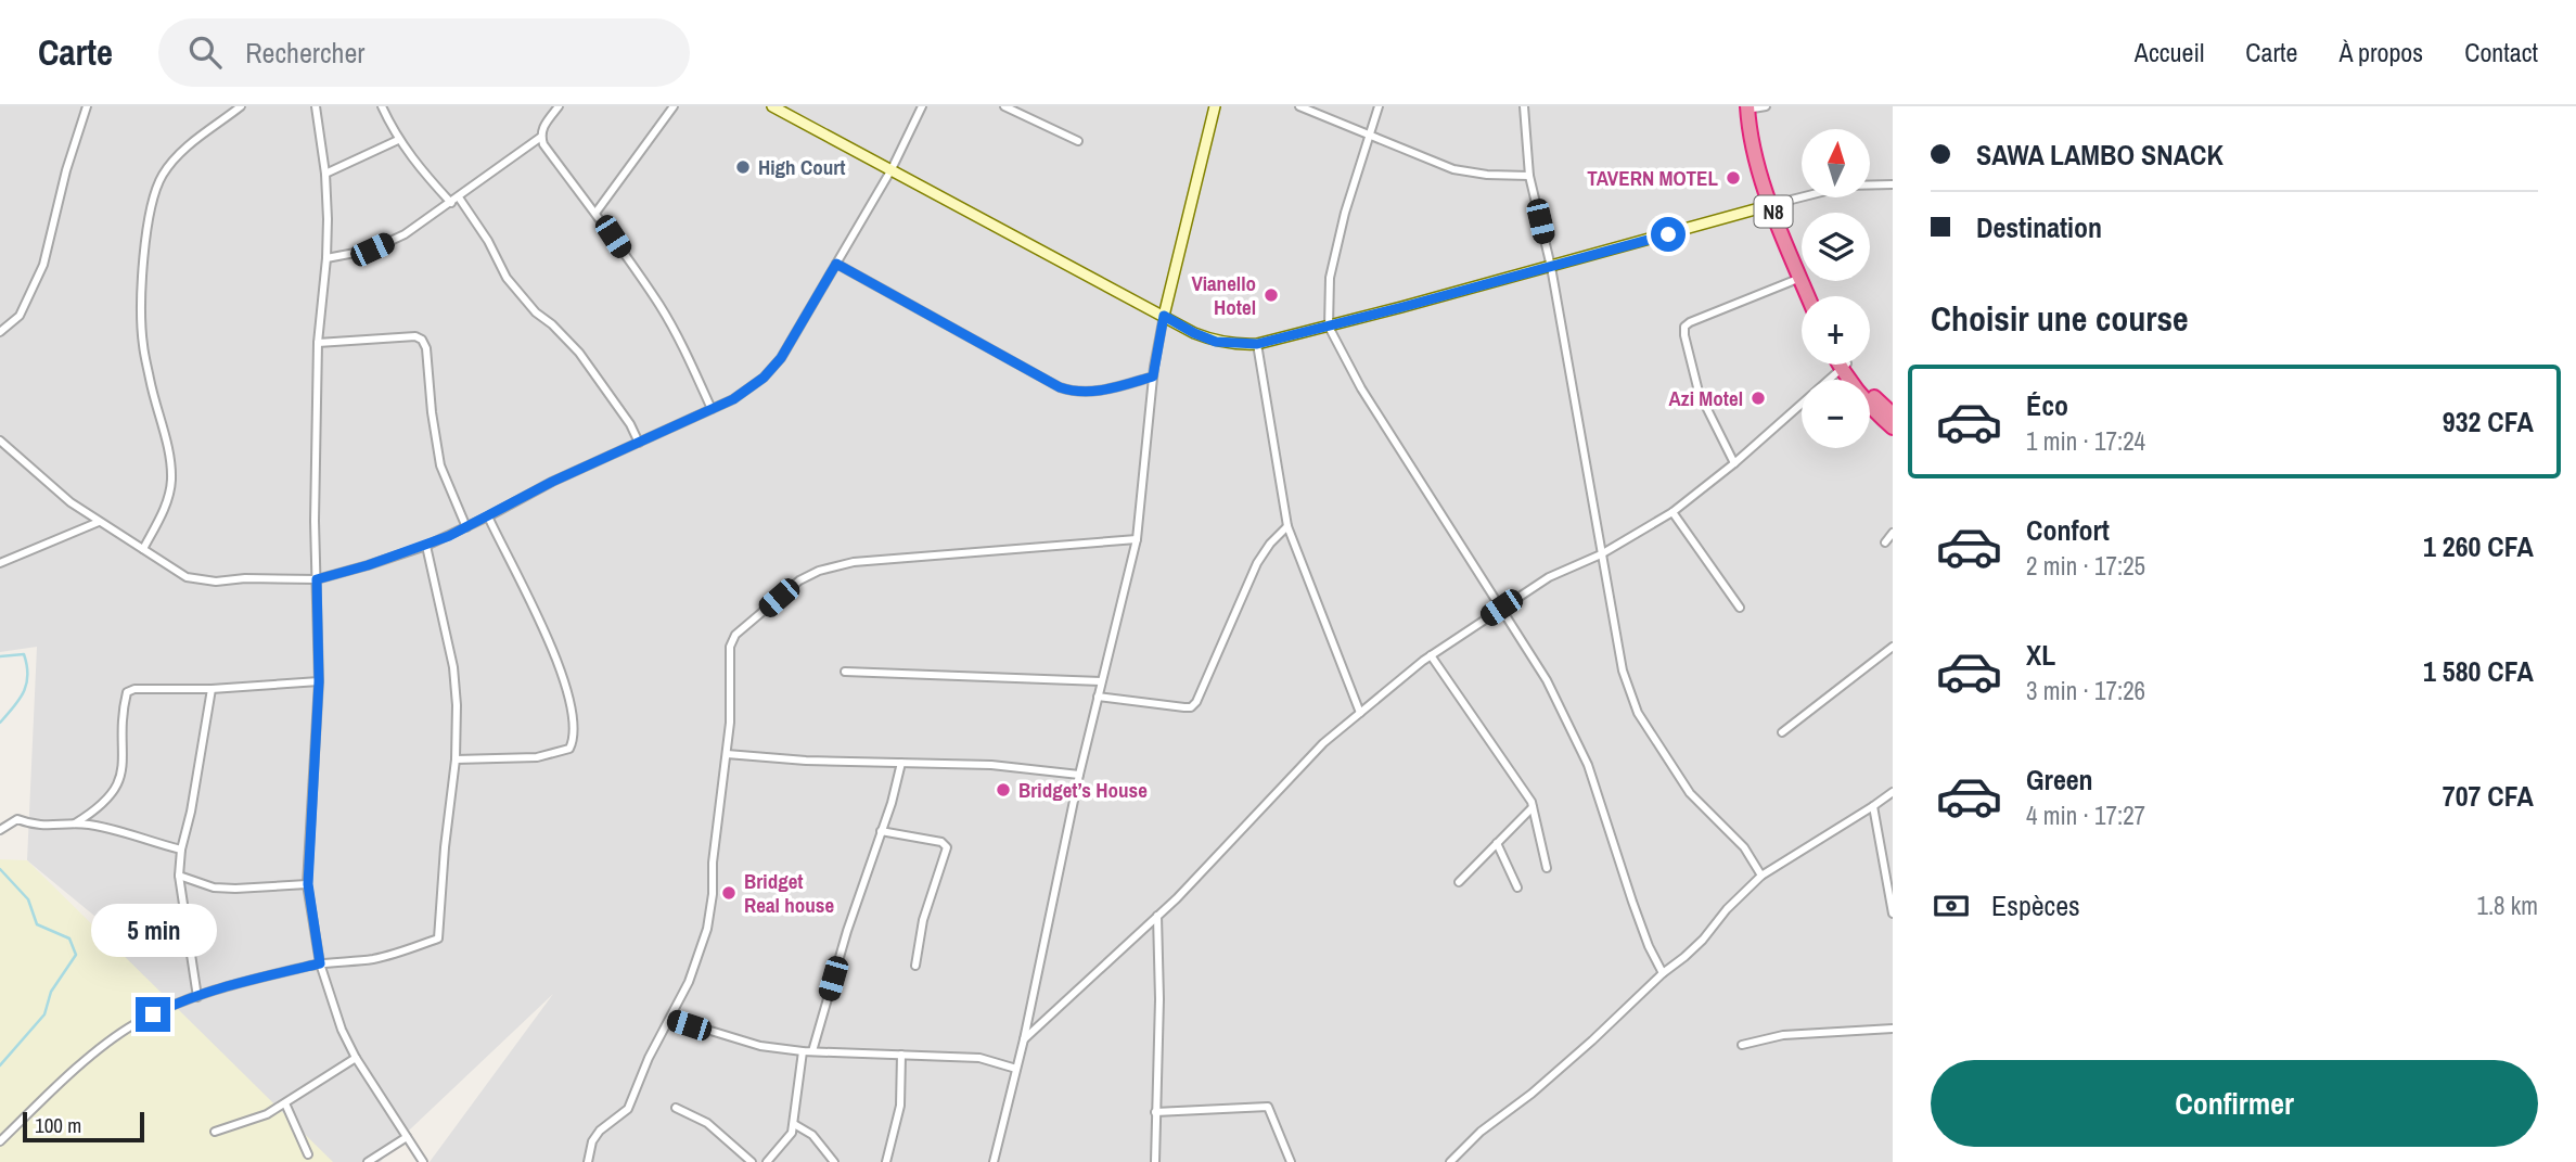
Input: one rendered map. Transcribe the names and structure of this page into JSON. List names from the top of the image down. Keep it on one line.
{"streets":{"highway":["N8"]},"places":["High Court","TAVERN MOTEL","Vianello Hotel","Azi Motel","Bridget’s House","Bridget Real house"],"scale_bar":"100 m","north":"top","page":{"header":"Carte","search":"Rechercher","nav":["Accueil","Carte","À propos","Contact"],"banner":["SAWA LAMBO SNACK","Destination"],"map_buttons":["+","−"],"heading":"Choisir une course","list":[{"name":"Éco","note":"1 min · 17:24","value":"932 CFA"},{"name":"Confort","note":"2 min · 17:25","value":"1 260 CFA"},{"name":"XL","note":"3 min · 17:26","value":"1 580 CFA"},{"name":"Green","note":"4 min · 17:27","value":"707 CFA"}],"pay":["Espèces","1.8 km"],"bubble":"5 min","buttons":"Confirmer","scale":"100 m"}}
